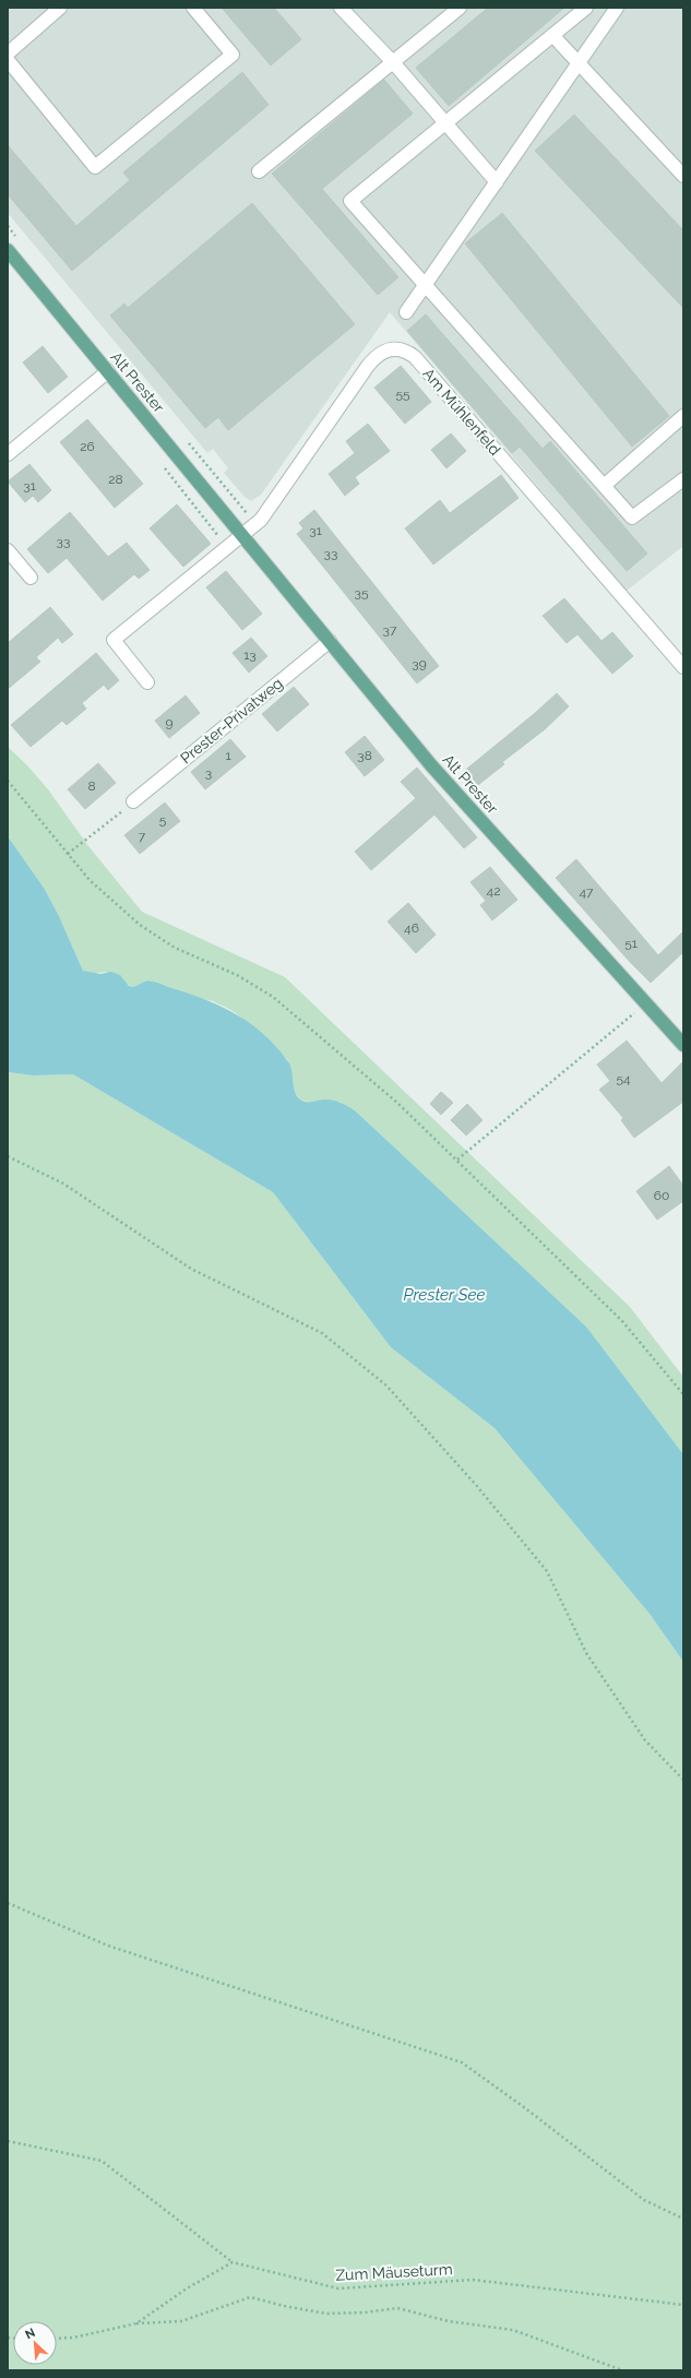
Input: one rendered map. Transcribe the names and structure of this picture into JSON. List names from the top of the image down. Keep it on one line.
{"streets":{"main road":["Alt Prester"],"street":["Am Mühlenfeld","Prester-Privatweg"],"path":["Zum Mäuseturm"]},"crossings":[["Alt Prester","Am Mühlenfeld"],["Alt Prester","Prester-Privatweg"]],"water":["Prester See"],"house_numbers":["55","26","28","31","31","33","33","35","37","13","39","9","1","38","3","8","5","7","42","47","46","51","54","60"],"north":"top left"}
